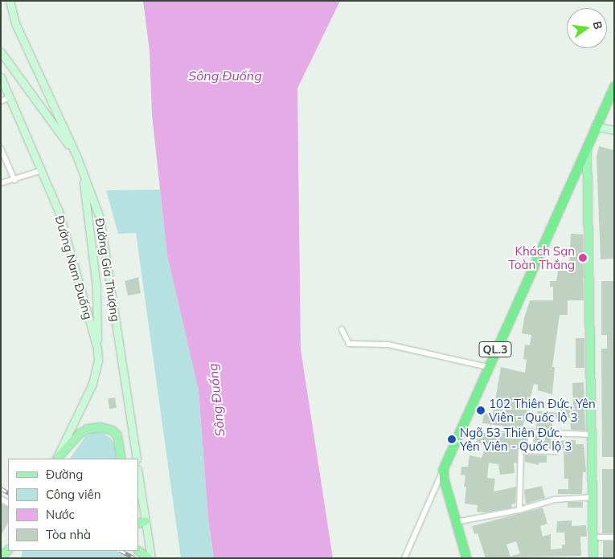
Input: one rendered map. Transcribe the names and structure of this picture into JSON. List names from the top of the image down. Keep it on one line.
{"streets":{"highway":["QL.3"],"main road":["Đường Nam Đuống","Đường Gia Thượng"]},"water":["Sông Đuống"],"places":["Khách Sạn Toàn Thắng","102 Thiên Đức, Yên Viên - Quốc lộ 3","Ngõ 53 Thiên Đức, Yên Viên - Quốc lộ 3"],"legend":["Đường","Công viên","Nước","Tòa nhà"],"north":"right"}
